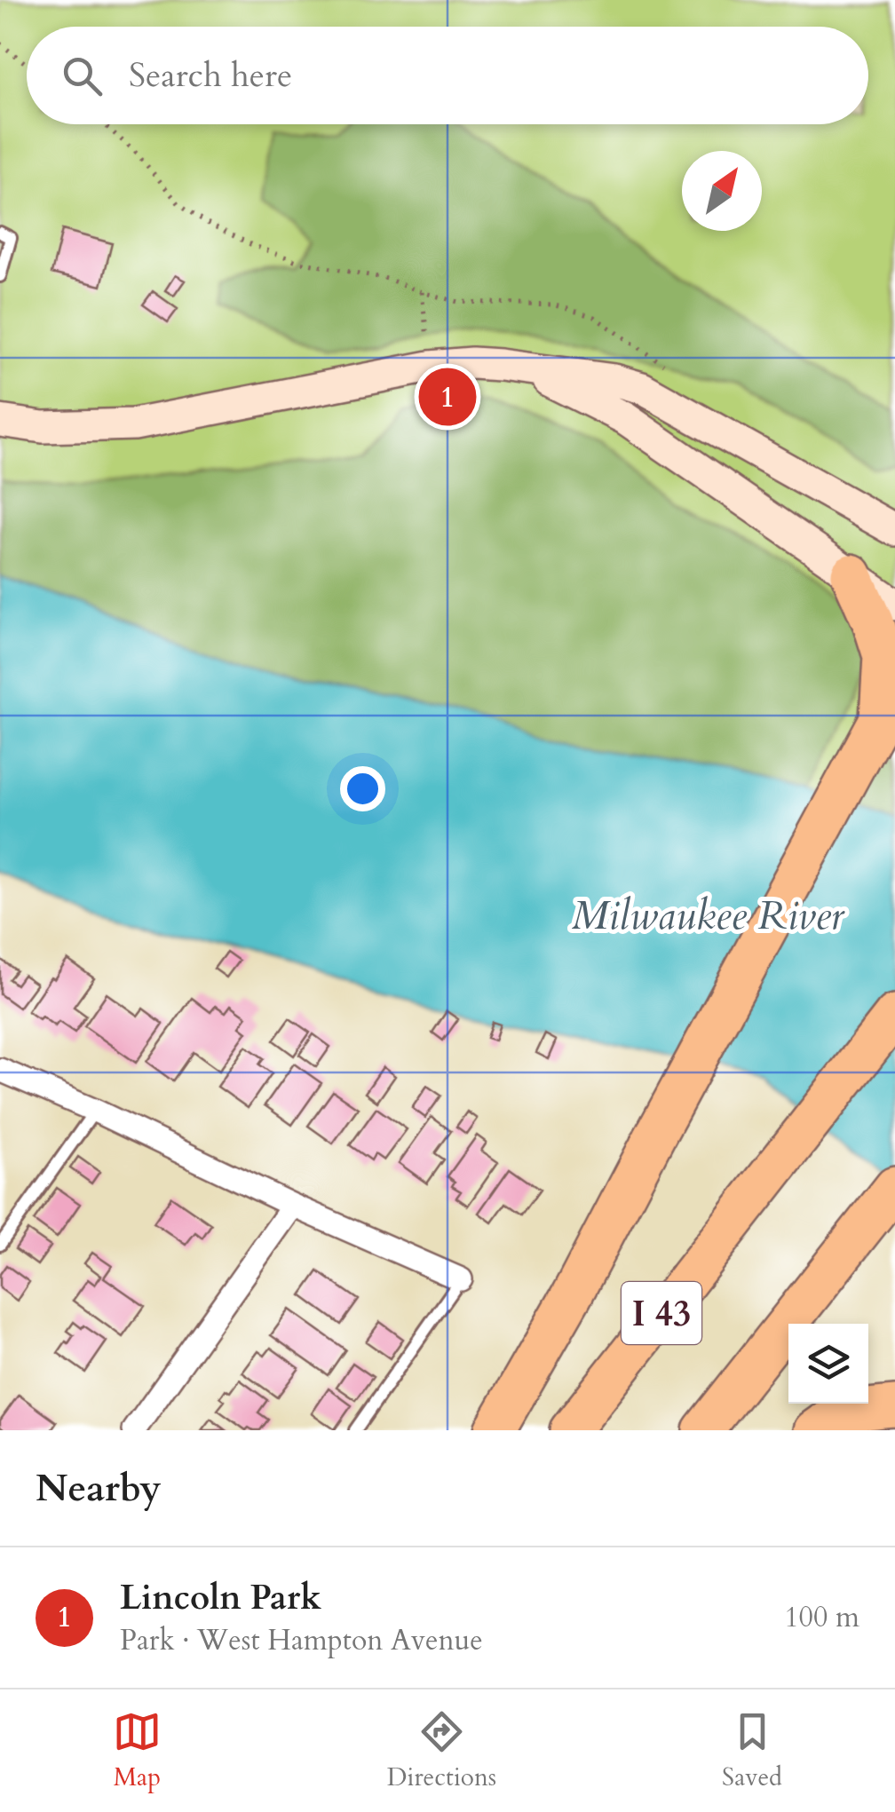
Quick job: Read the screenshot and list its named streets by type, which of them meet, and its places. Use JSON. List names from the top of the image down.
{
  "streets": {
    "highway": ["I 43"]
  },
  "water": ["Milwaukee River"],
  "north": "top right",
  "page": {
    "search": "Search here",
    "pins": "1",
    "heading": "Nearby",
    "list": [
      {
        "mark": "1",
        "name": "Lincoln Park",
        "note": "Park · West Hampton Avenue",
        "value": "100 m"
      }
    ],
    "nav": ["Map", "Directions", "Saved"]
  }
}
